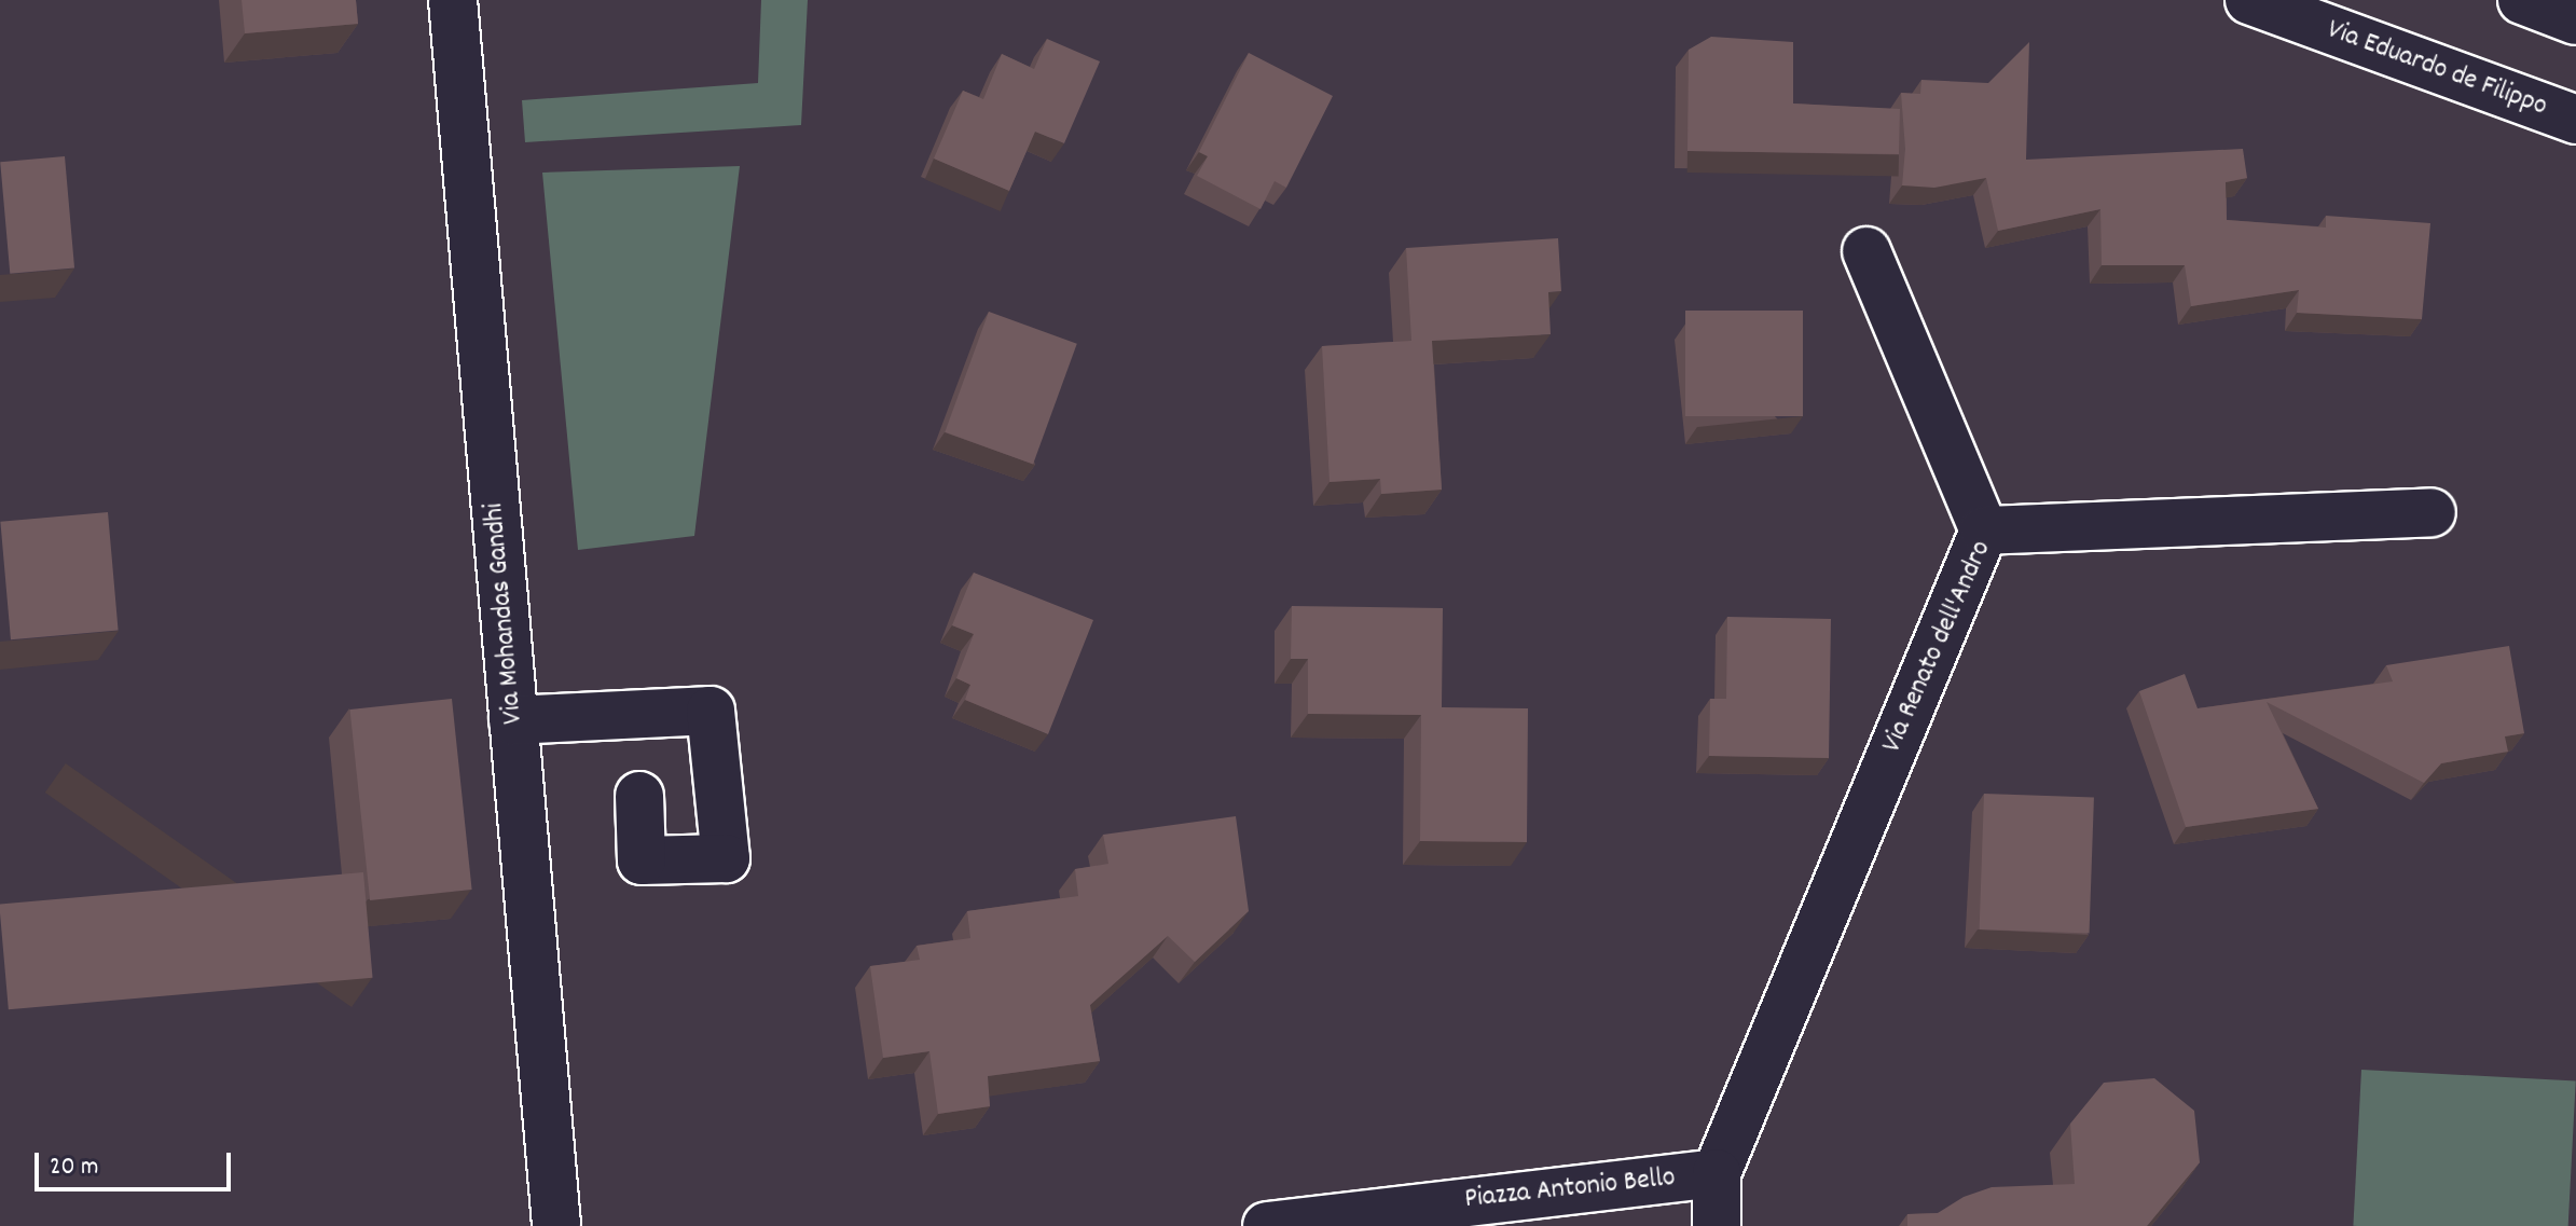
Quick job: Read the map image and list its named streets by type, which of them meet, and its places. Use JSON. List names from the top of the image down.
{
  "streets": {
    "street": [
      "Via Eduardo de Filippo",
      "Via Mohandas Gandhi",
      "Via Renato dell'Andro",
      "Piazza Antonio Bello"
    ]
  },
  "crossings": [
    ["Via Renato dell'Andro", "Piazza Antonio Bello"]
  ],
  "scale_bar": "20 m"
}
